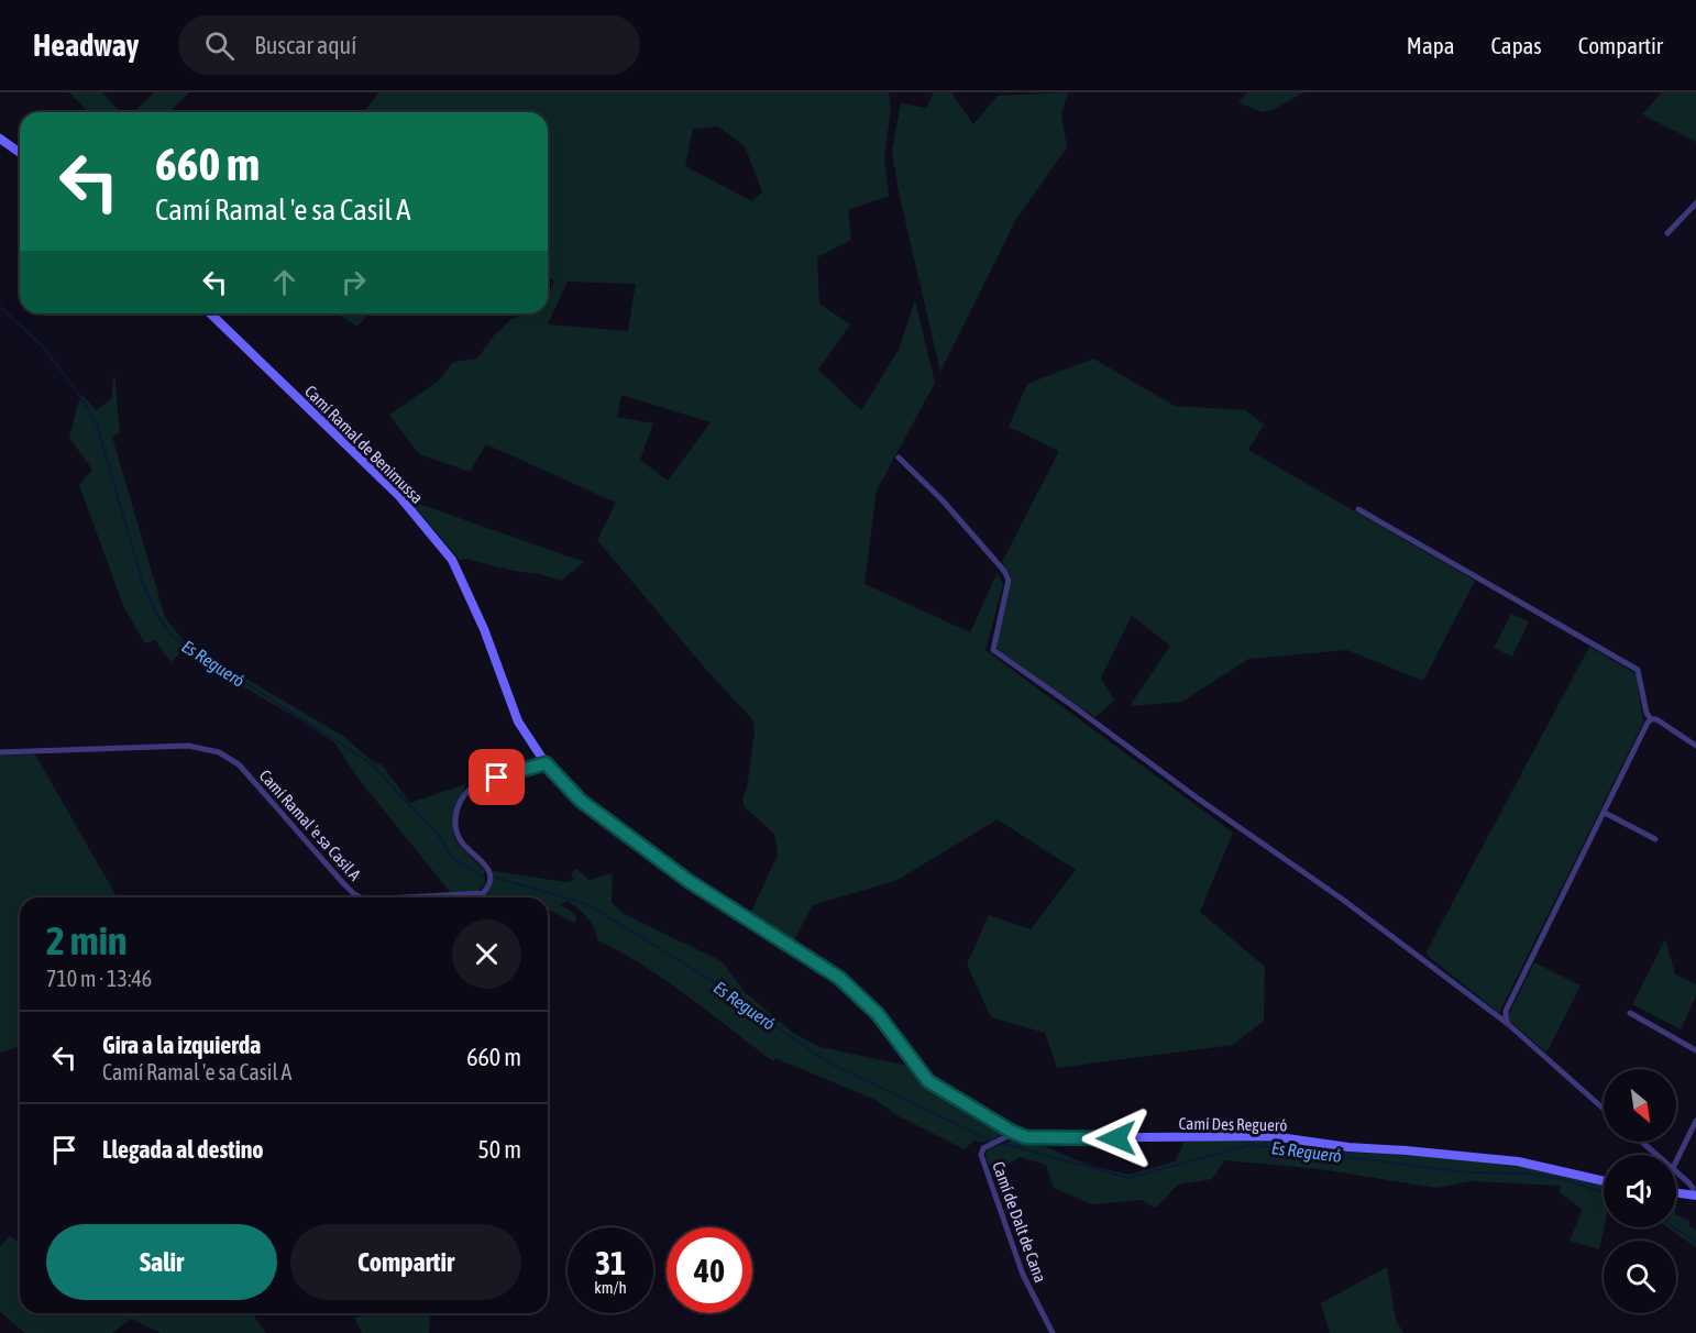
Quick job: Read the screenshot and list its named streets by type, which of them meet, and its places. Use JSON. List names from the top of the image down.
{
  "streets": {
    "street": [
      "Camí Ramal de Benimussa",
      "Camí Ramal 'e sa Casil A",
      "Camí Des Regueró",
      "Camí de Dalt de Cana"
    ]
  },
  "crossings": [
    ["Camí Ramal de Benimussa", "Camí Ramal 'e sa Casil A"],
    ["Camí Ramal de Benimussa", "Camí Des Regueró"],
    ["Camí Ramal 'e sa Casil A", "Camí Des Regueró"],
    ["Camí Des Regueró", "Camí de Dalt de Cana"]
  ],
  "water": ["Es Regueró"],
  "north": "bottom right",
  "page": {
    "header": "Headway",
    "search": "Buscar aquí",
    "nav": ["Mapa", "Capas", "Compartir"],
    "turn": ["660 m", "Camí Ramal 'e sa Casil A"],
    "heading": ["2 min", "710 m · 13:46"],
    "list": [
      {
        "name": "Gira a la izquierda",
        "note": "Camí Ramal 'e sa Casil A",
        "value": "660 m"
      },
      {
        "name": "Llegada al destino",
        "value": "50 m"
      }
    ],
    "buttons": ["Salir", "Compartir"],
    "speed": "31 km/h",
    "limit": "40"
  }
}
